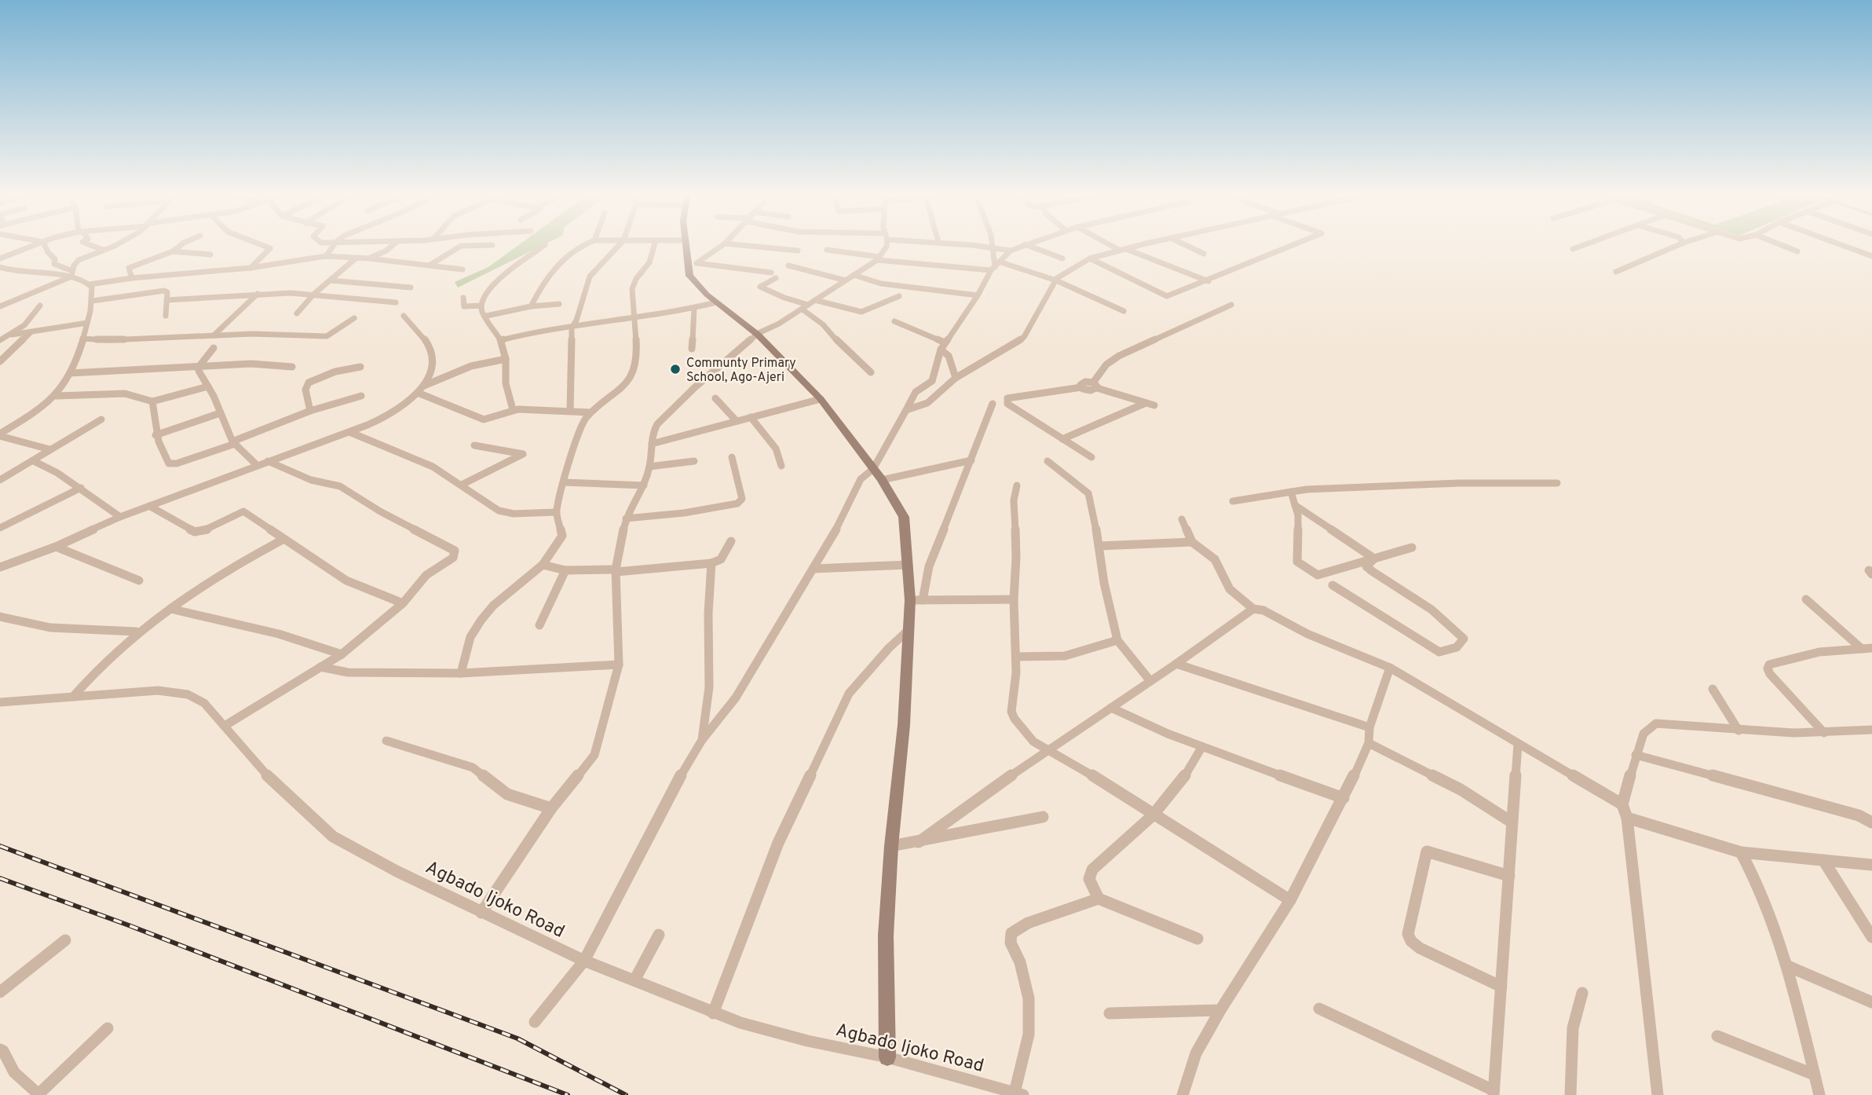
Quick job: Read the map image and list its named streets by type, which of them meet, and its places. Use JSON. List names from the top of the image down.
{
  "streets": {
    "street": ["Agbado Ijoko Road"]
  },
  "places": ["Communty Primary School, Ago-Ajeri"]
}
